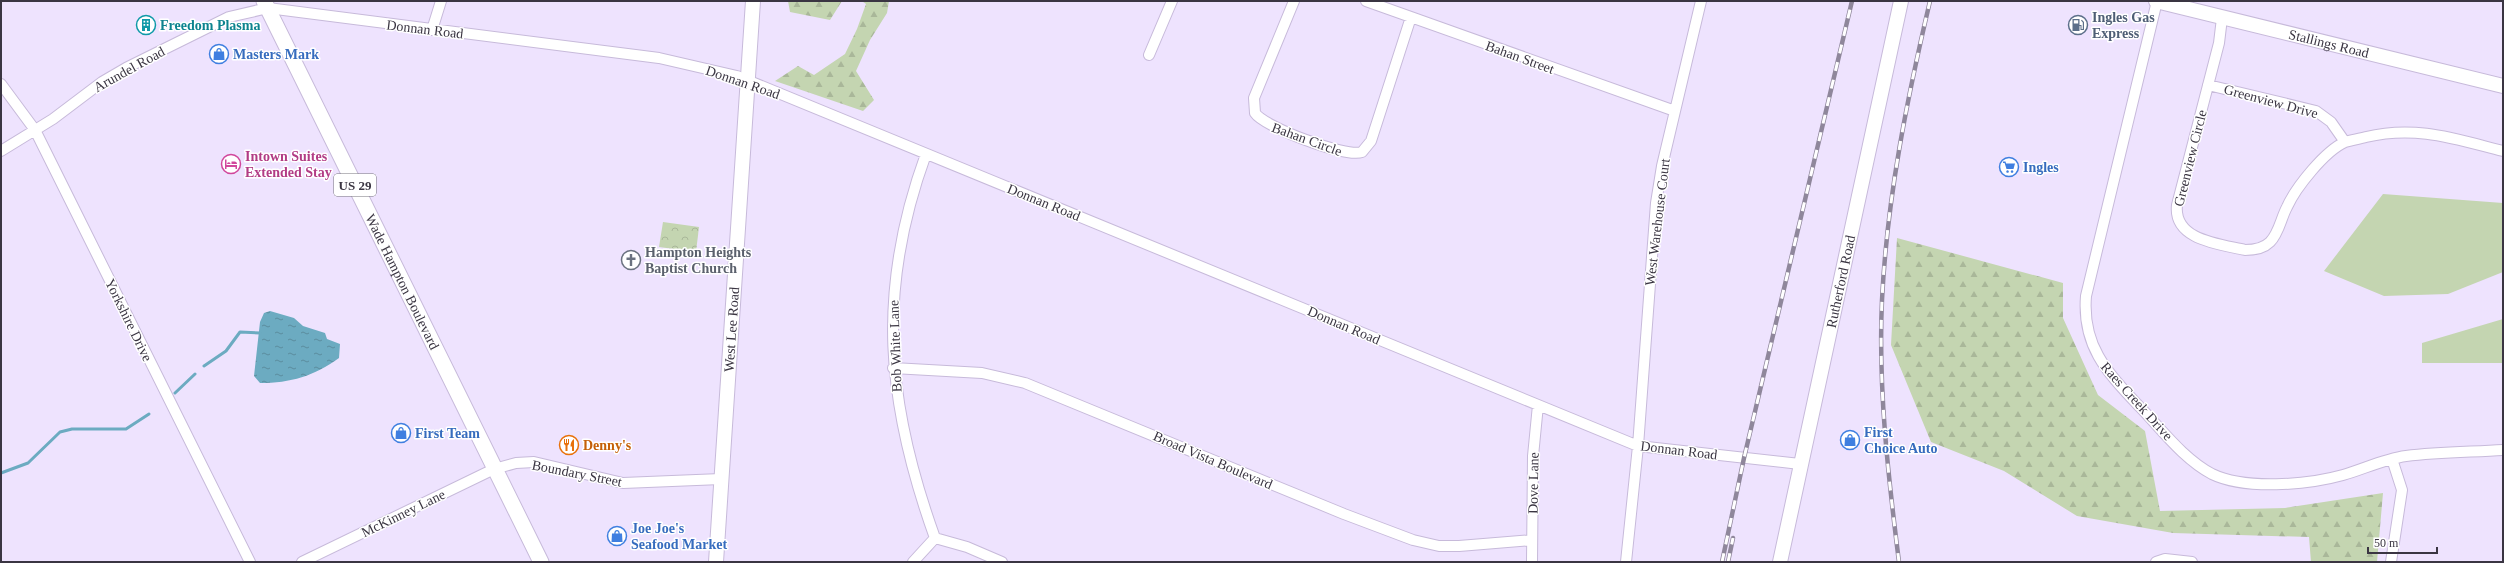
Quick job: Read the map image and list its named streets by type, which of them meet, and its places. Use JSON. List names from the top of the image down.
{
  "streets": {
    "main road": ["US 29", "Wade Hampton Boulevard"],
    "street": [
      "Donnan Road",
      "Stallings Road",
      "Bahan Street",
      "Arundel Road",
      "Greenview Drive",
      "Bahan Circle",
      "Greenview Circle",
      "West Warehouse Court",
      "Rutherford Road",
      "Yorkshire Drive",
      "West Lee Road",
      "Bob White Lane",
      "Raes Creek Drive",
      "Broad Vista Boulevard",
      "Boundary Street",
      "Dove Lane",
      "McKinney Lane"
    ]
  },
  "crossings": [
    ["Donnan Road", "Arundel Road"],
    ["Donnan Road", "West Warehouse Court"],
    ["Donnan Road", "Rutherford Road"],
    ["Donnan Road", "Wade Hampton Boulevard"],
    ["Donnan Road", "West Lee Road"],
    ["Donnan Road", "Bob White Lane"],
    ["Donnan Road", "Dove Lane"],
    ["Stallings Road", "Greenview Circle"],
    ["Stallings Road", "Raes Creek Drive"],
    ["Bahan Street", "Bahan Circle"],
    ["Bahan Street", "West Warehouse Court"],
    ["Arundel Road", "Wade Hampton Boulevard"],
    ["Arundel Road", "Yorkshire Drive"],
    ["Greenview Drive", "Greenview Circle"],
    ["Wade Hampton Boulevard", "Boundary Street"],
    ["Wade Hampton Boulevard", "McKinney Lane"],
    ["West Lee Road", "Boundary Street"],
    ["Bob White Lane", "Broad Vista Boulevard"],
    ["Broad Vista Boulevard", "Dove Lane"],
    ["Boundary Street", "McKinney Lane"]
  ],
  "places": {
    "building": ["Freedom Plasma"],
    "fuel station": ["Ingles Gas Express"],
    "shop": [
      "Masters Mark",
      "First Team",
      "First Choice Auto",
      "Joe Joe's Seafood Market"
    ],
    "hotel": ["Intown Suites Extended Stay"],
    "supermarket": ["Ingles"],
    "church": ["Hampton Heights Baptist Church"],
    "restaurant": ["Denny's"]
  },
  "scale_bar": "50 m"
}
